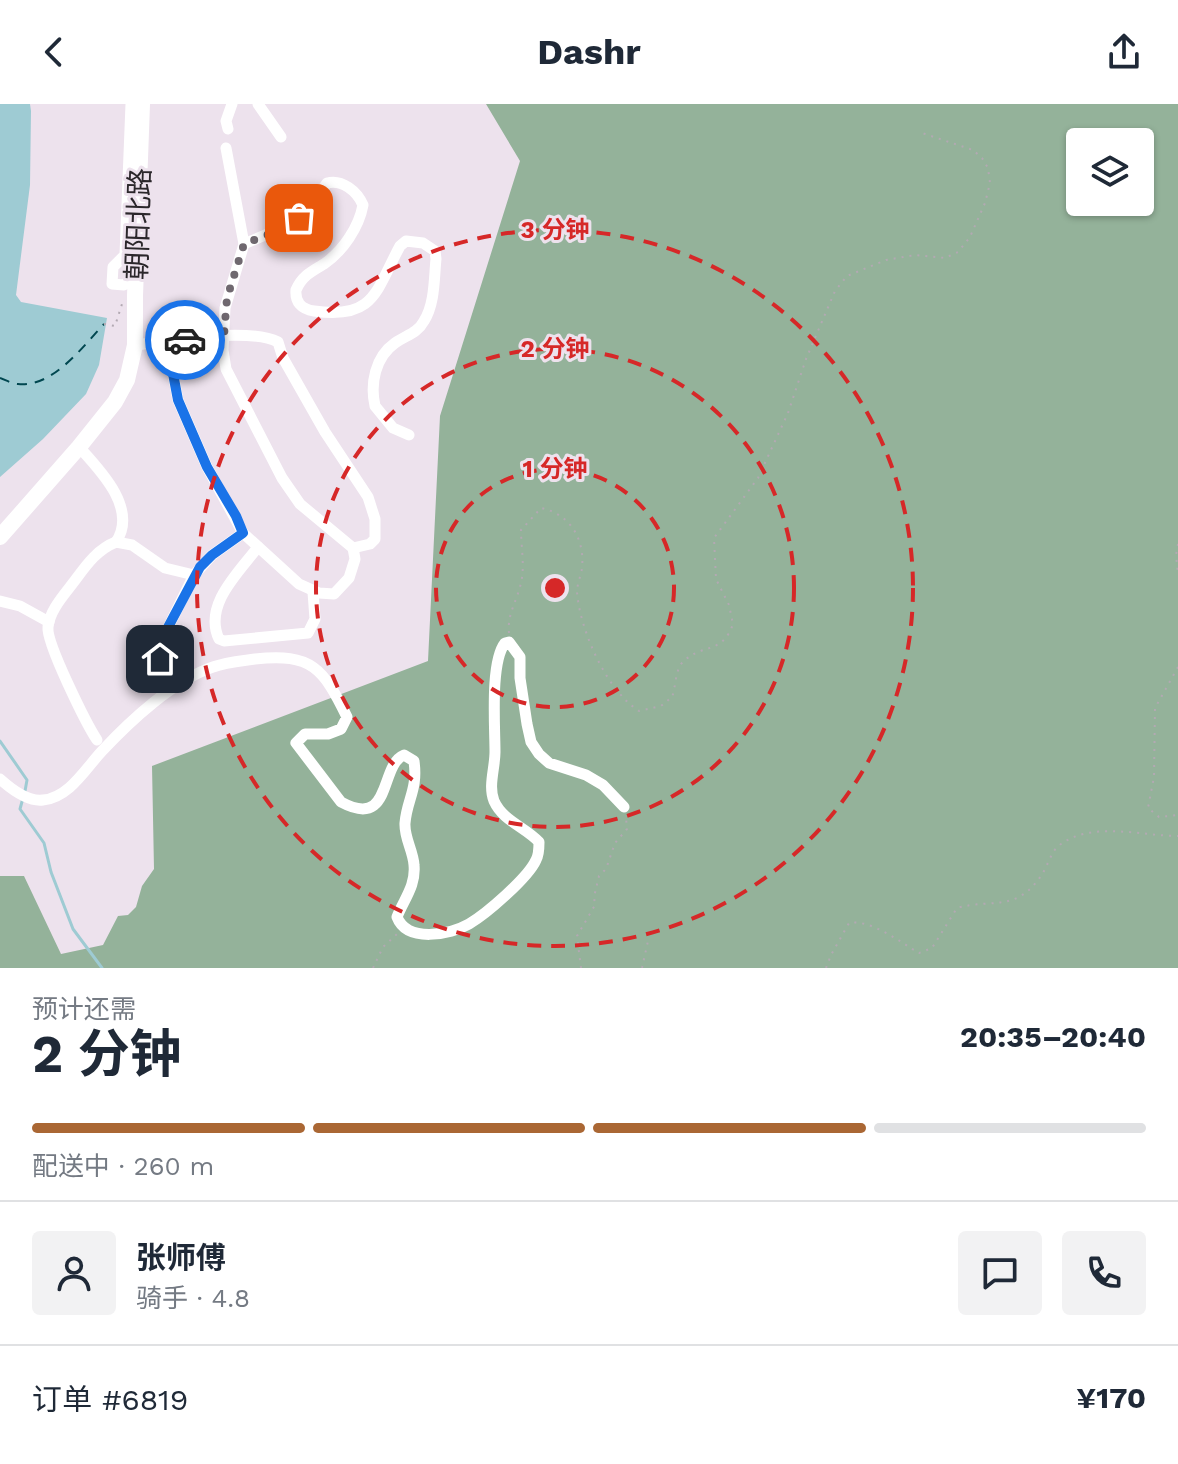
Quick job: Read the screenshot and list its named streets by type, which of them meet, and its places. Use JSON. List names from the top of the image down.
{
  "streets": {
    "main road": ["朝阳北路"]
  },
  "page": {
    "header": "Dashr",
    "heading": ["2 分钟", "预计还需", "20:35–20:40"],
    "panel": [
      "张师傅",
      "骑手 · 4.8",
      "订单 #6819",
      "¥170"
    ],
    "bar": "配送中 · 260 m"
  },
  "rings": ["3 分钟", "2 分钟", "1 分钟"]
}
